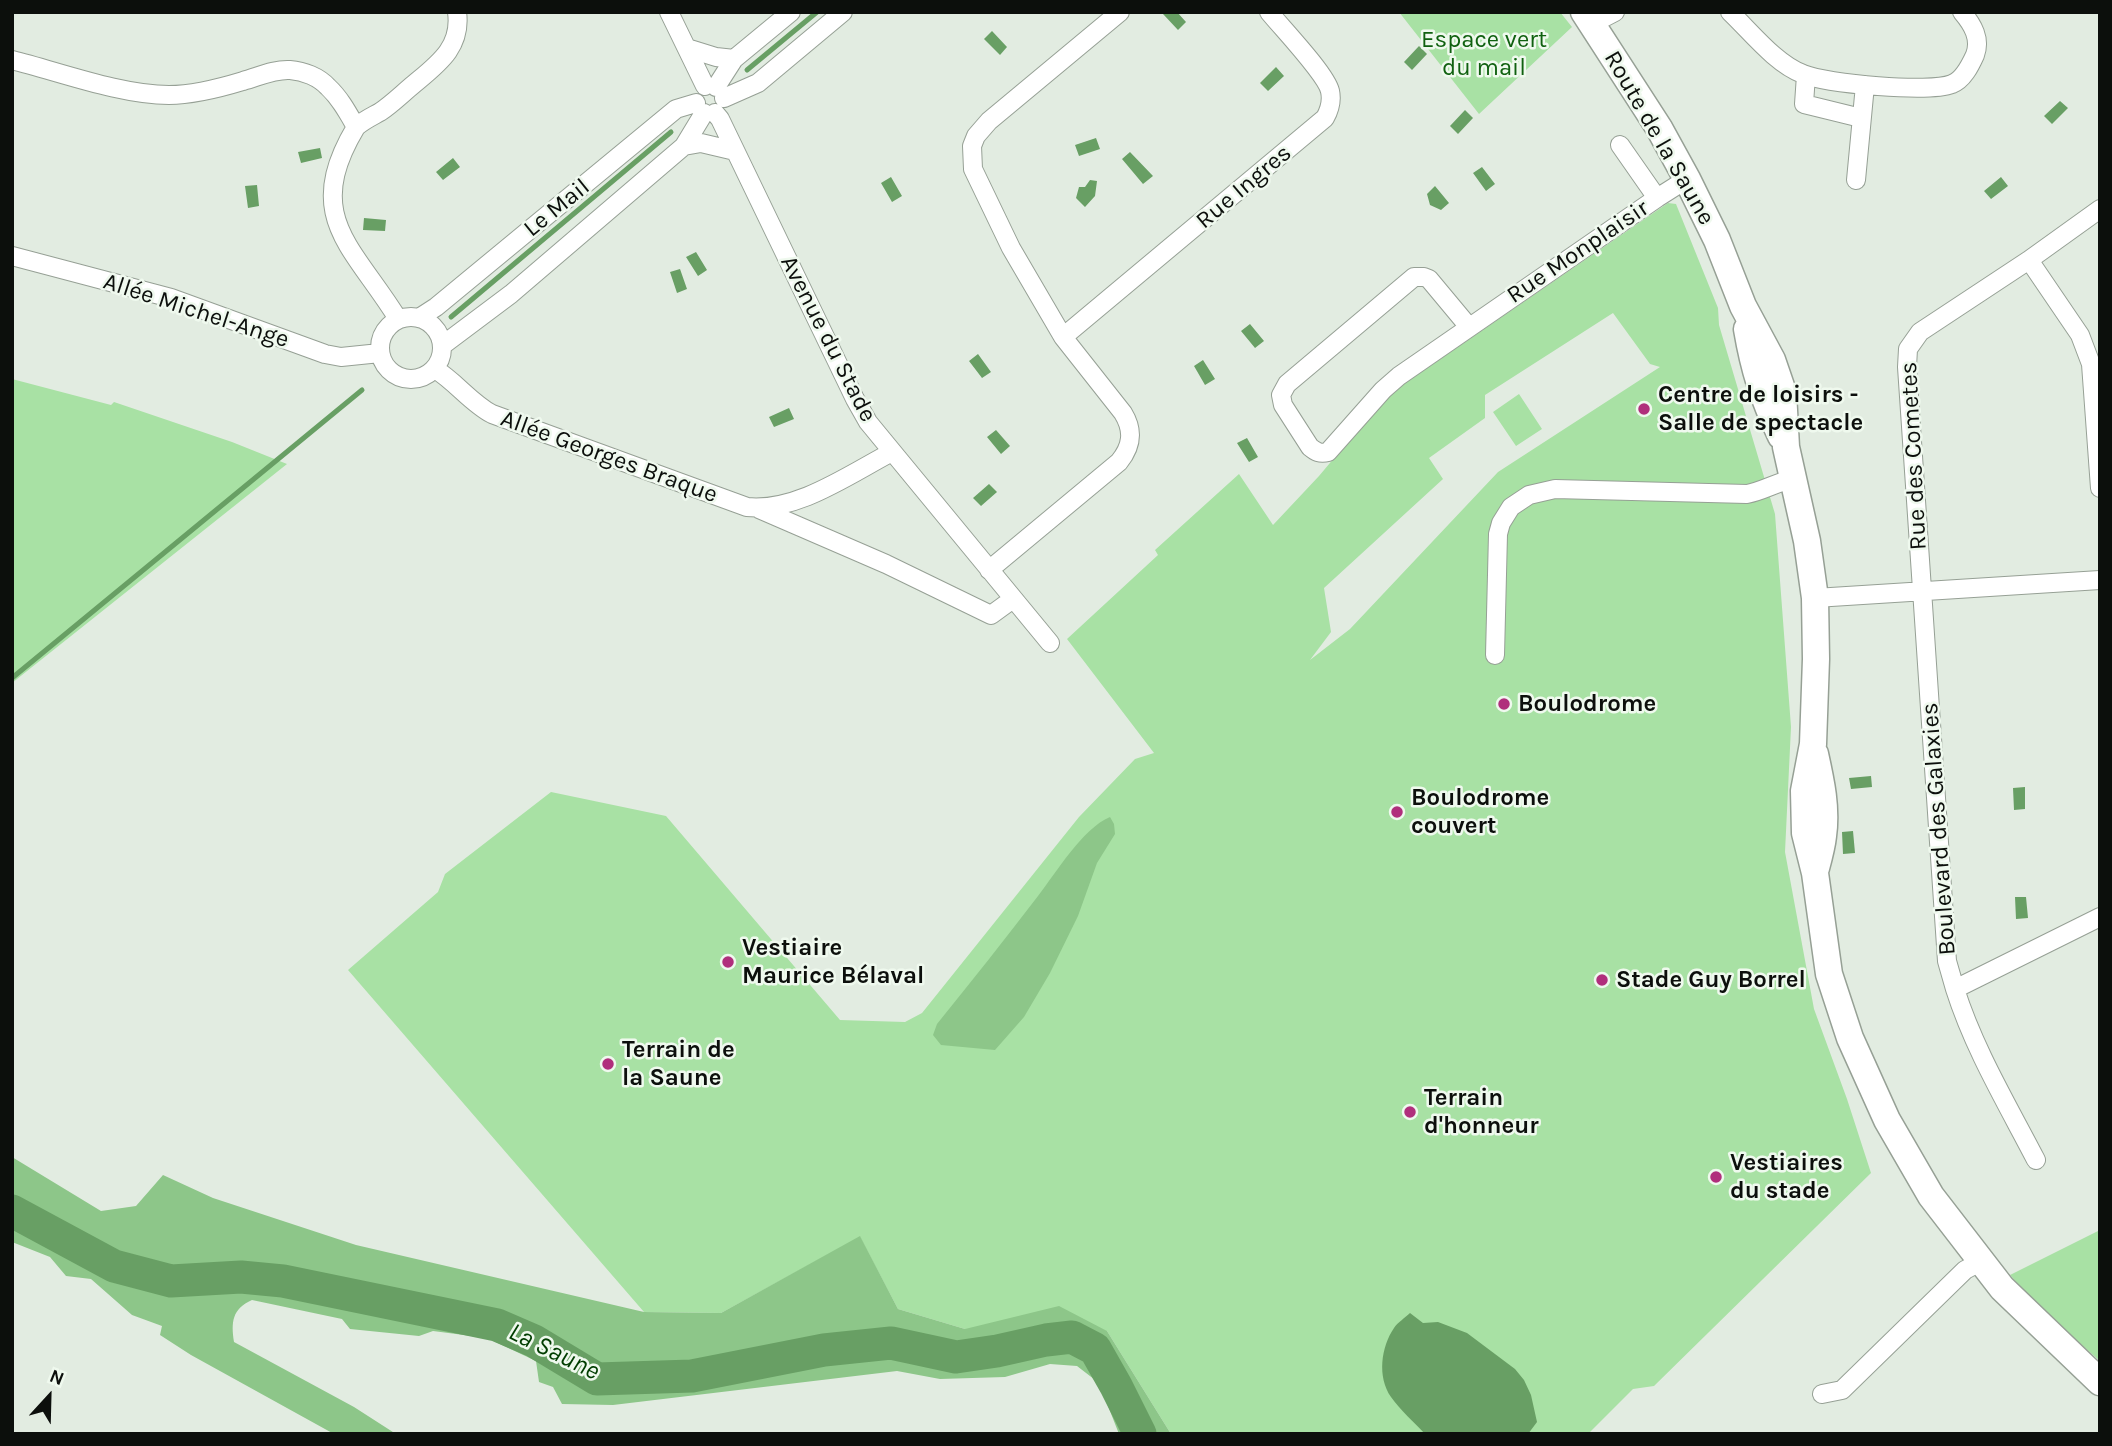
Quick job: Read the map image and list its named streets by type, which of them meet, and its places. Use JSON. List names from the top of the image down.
{
  "streets": {
    "street": [
      "Route de la Saune",
      "Rue Ingres",
      "Le Mail",
      "Rue Monplaisir",
      "Allée Michel-Ange",
      "Avenue du Stade",
      "Rue des Cometes",
      "Allée Georges Braque",
      "Boulevard des Galaxies"
    ]
  },
  "crossings": [
    ["Route de la Saune", "Rue Monplaisir"],
    ["Le Mail", "Allée Michel-Ange"],
    ["Le Mail", "Avenue du Stade"],
    ["Le Mail", "Allée Georges Braque"],
    ["Allée Michel-Ange", "Allée Georges Braque"],
    ["Avenue du Stade", "Allée Georges Braque"],
    ["Rue des Cometes", "Boulevard des Galaxies"]
  ],
  "water": ["La Saune"],
  "parks": ["Espace vert du mail"],
  "places": [
    "Centre de loisirs - Salle de spectacle",
    "Boulodrome",
    "Boulodrome couvert",
    "Vestiaire Maurice Bélaval",
    "Stade Guy Borrel",
    "Terrain de la Saune",
    "Terrain d'honneur",
    "Vestiaires du stade"
  ],
  "north": "top"
}
